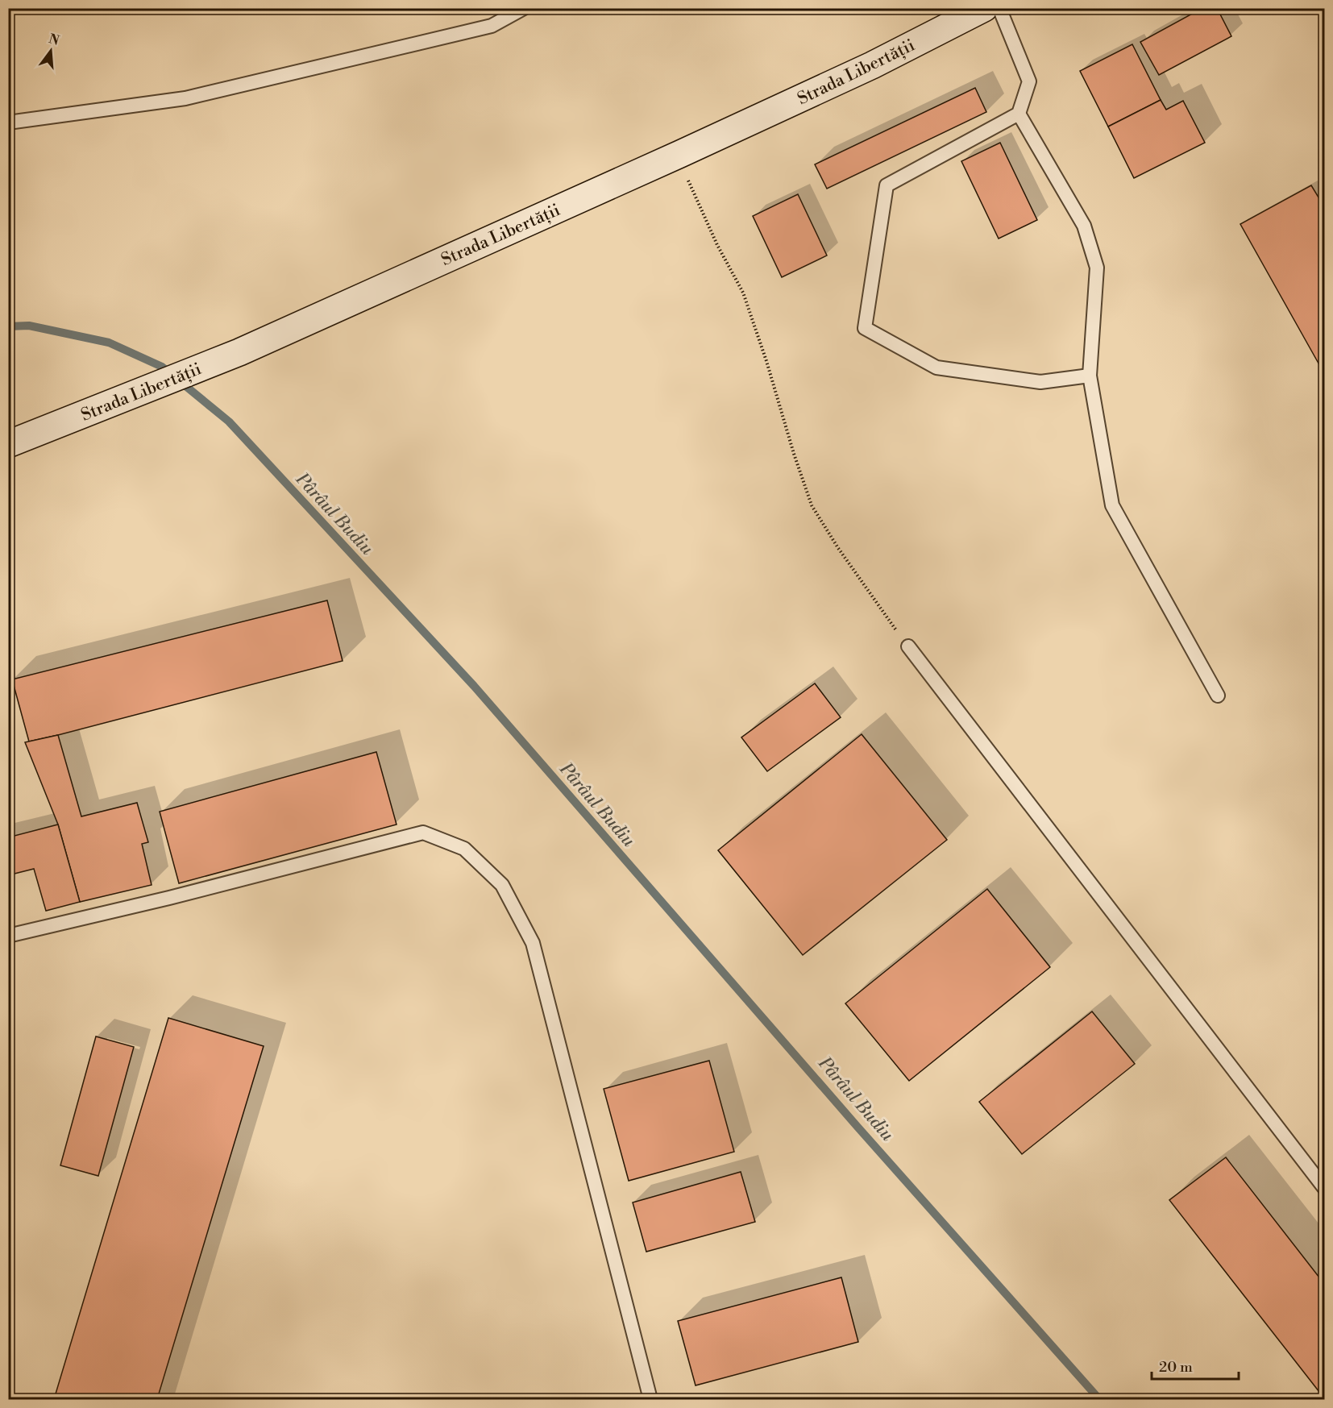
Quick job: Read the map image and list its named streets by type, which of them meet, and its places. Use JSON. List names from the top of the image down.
{
  "streets": {
    "main road": ["Strada Libertății"]
  },
  "water": ["Pârâul Budiu"],
  "scale_bar": "20 m",
  "north": "top"
}
